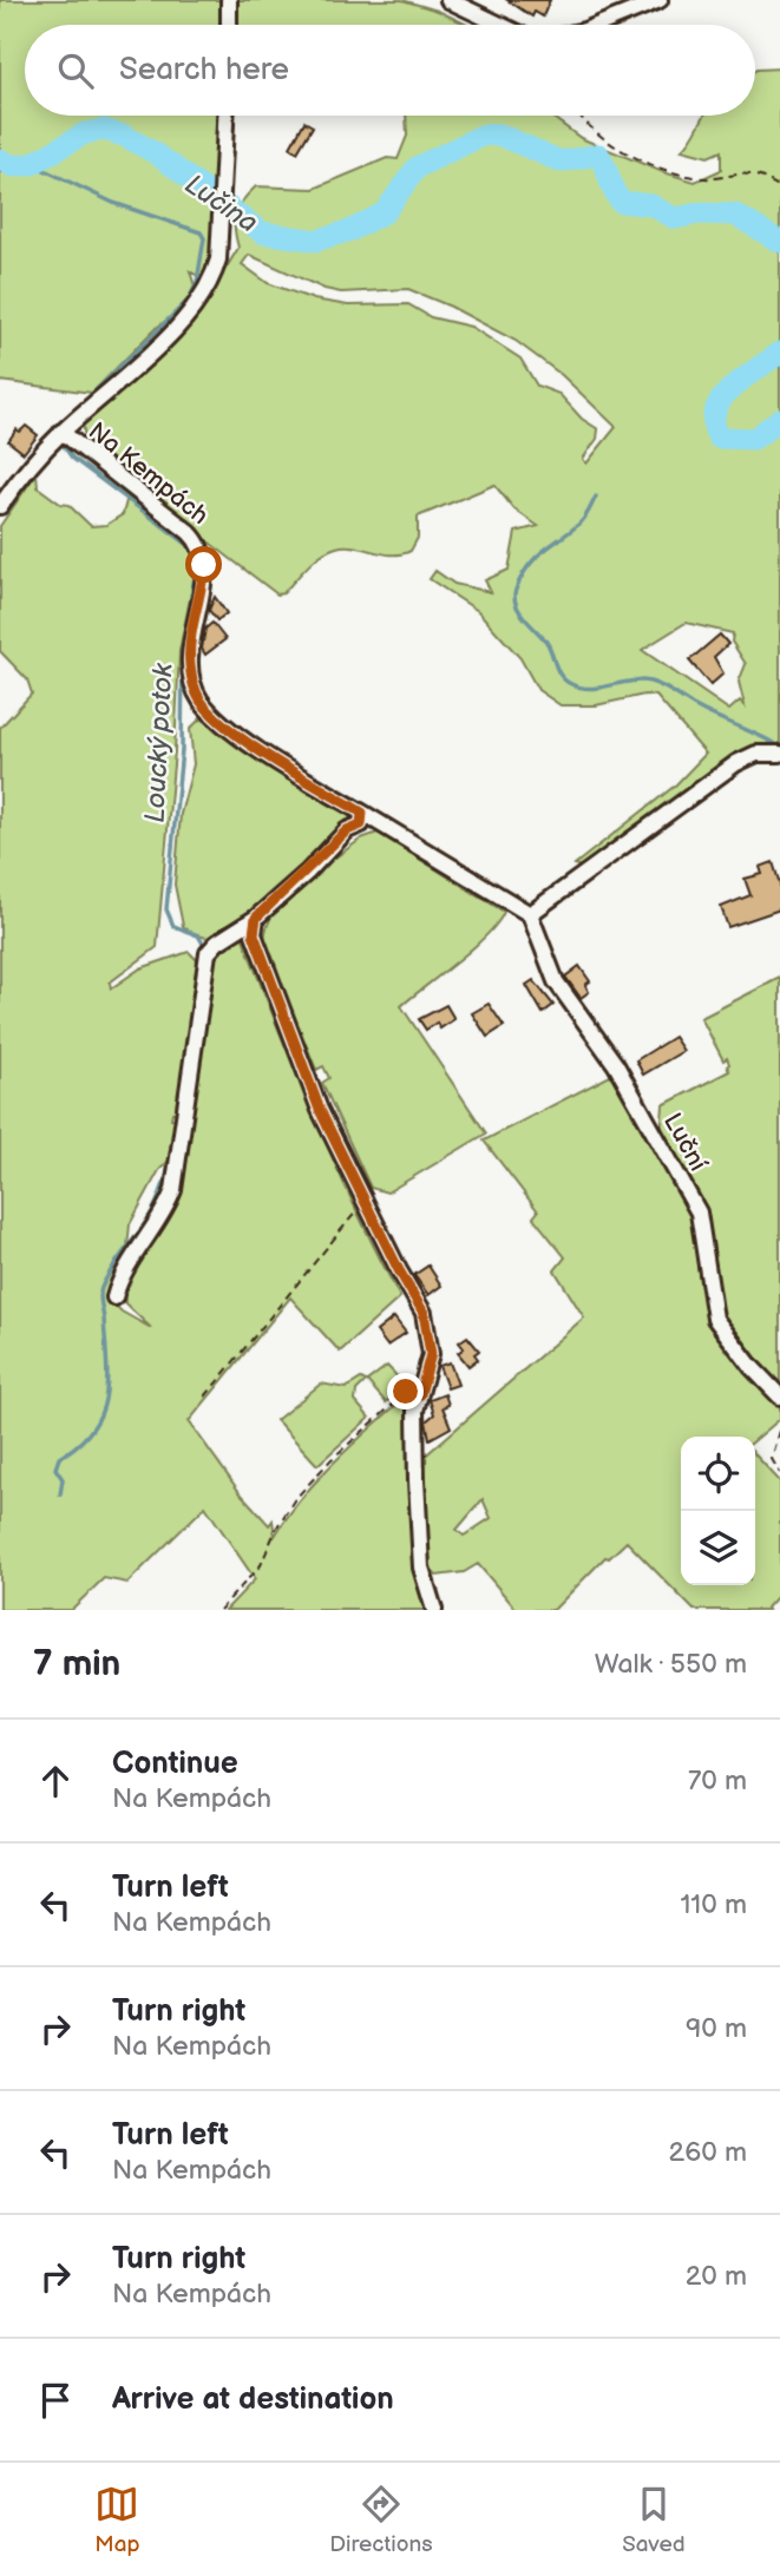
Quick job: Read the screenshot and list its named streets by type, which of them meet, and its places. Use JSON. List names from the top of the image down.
{
  "streets": {
    "street": ["Na Kempách", "Luční"]
  },
  "water": ["Lučina", "Loucký potok"],
  "page": {
    "search": "Search here",
    "heading": ["7 min", "Walk · 550 m"],
    "list": [
      ["Continue", "Na Kempách", "70 m"],
      ["Turn left", "Na Kempách", "110 m"],
      ["Turn right", "Na Kempách", "90 m"],
      ["Turn left", "Na Kempách", "260 m"],
      ["Turn right", "Na Kempách", "20 m"],
      "Arrive at destination"
    ],
    "nav": ["Map", "Directions", "Saved"]
  }
}
